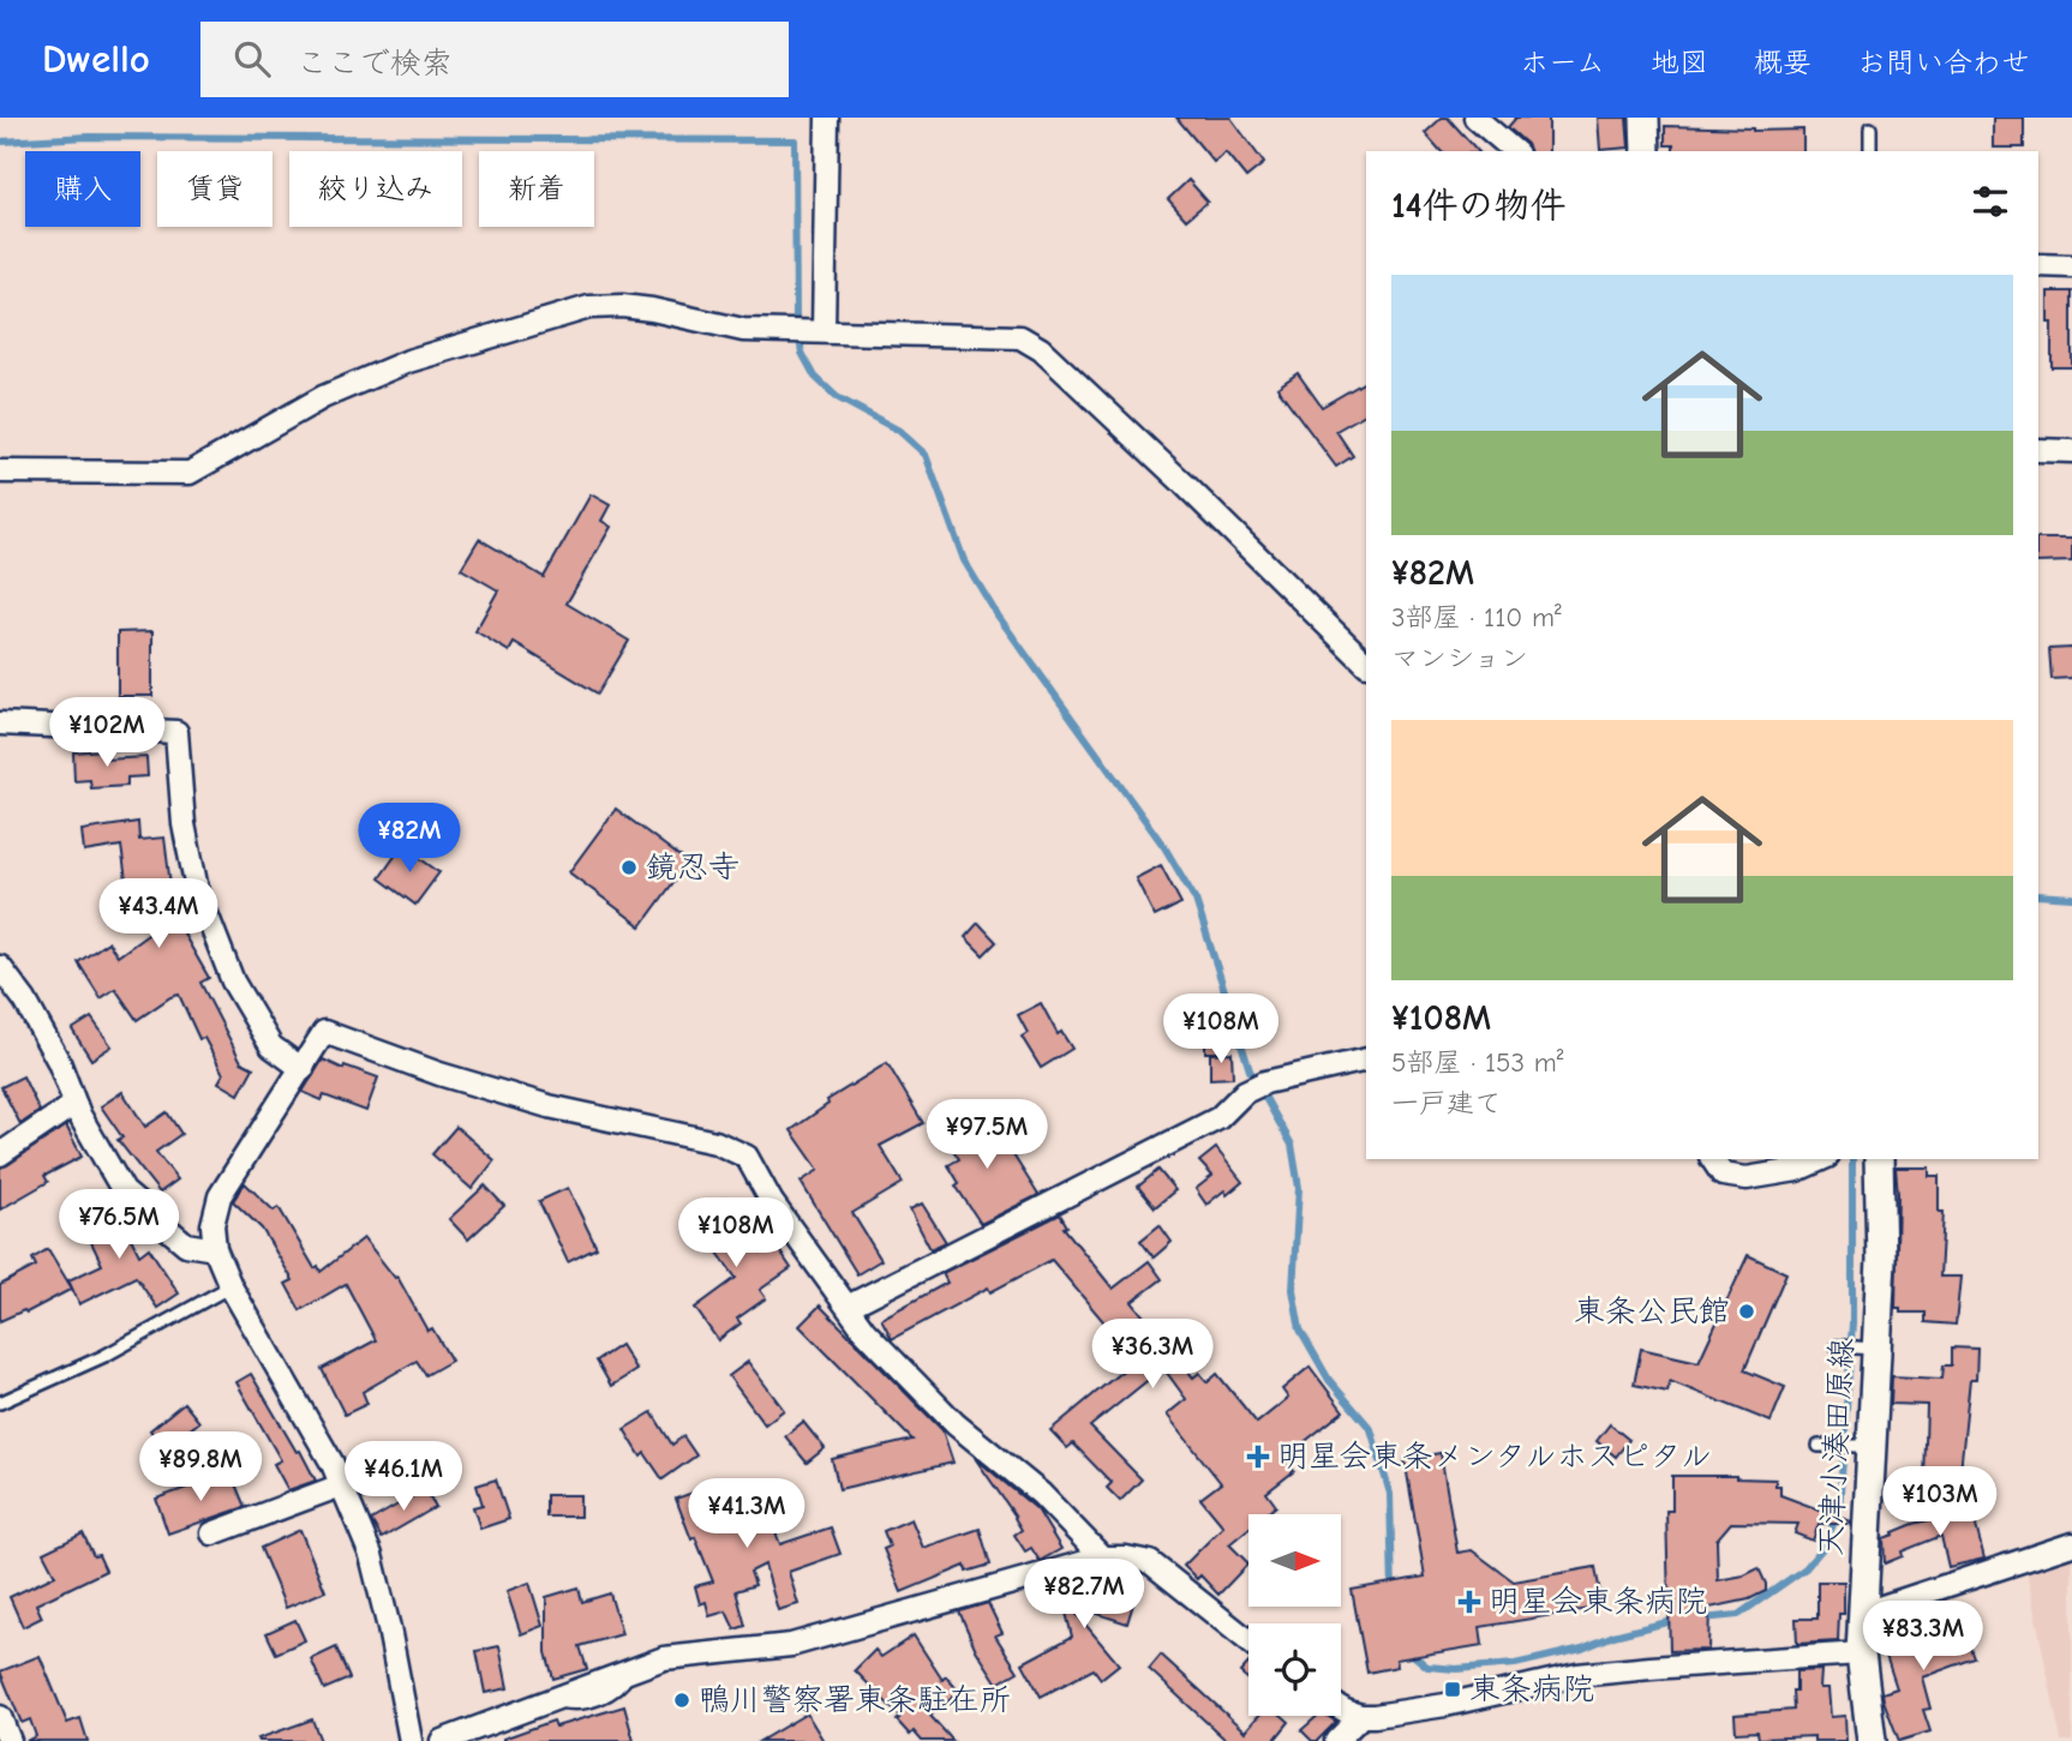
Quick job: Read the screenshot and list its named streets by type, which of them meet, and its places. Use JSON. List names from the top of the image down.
{
  "streets": {
    "main road": ["天津小湊田原線"]
  },
  "places": {
    "other": ["鏡忍寺", "東条公民館", "鴨川警察署東条駐在所"],
    "health": ["明星会東条メンタルホスピタル", "明星会東条病院"],
    "transit": ["東条病院"]
  },
  "north": "right",
  "page": {
    "header": "Dwello",
    "search": "ここで検索",
    "nav": [
      "ホーム",
      "地図",
      "概要",
      "お問い合わせ"
    ],
    "chip": [
      "購入",
      "賃貸",
      "絞り込み",
      "新着"
    ],
    "heading": "14件の物件",
    "list": [
      {
        "name": "¥82M",
        "note": "3部屋 · 110 m² · マンション"
      },
      {
        "name": "¥108M",
        "note": "5部屋 · 153 m² · 一戸建て"
      }
    ],
    "price": [
      "¥102M",
      "¥82M",
      "¥43.4M",
      "¥108M",
      "¥97.5M",
      "¥76.5M",
      "¥108M",
      "¥36.3M",
      "¥89.8M",
      "¥46.1M",
      "¥103M",
      "¥41.3M",
      "¥82.7M",
      "¥83.3M"
    ]
  }
}
